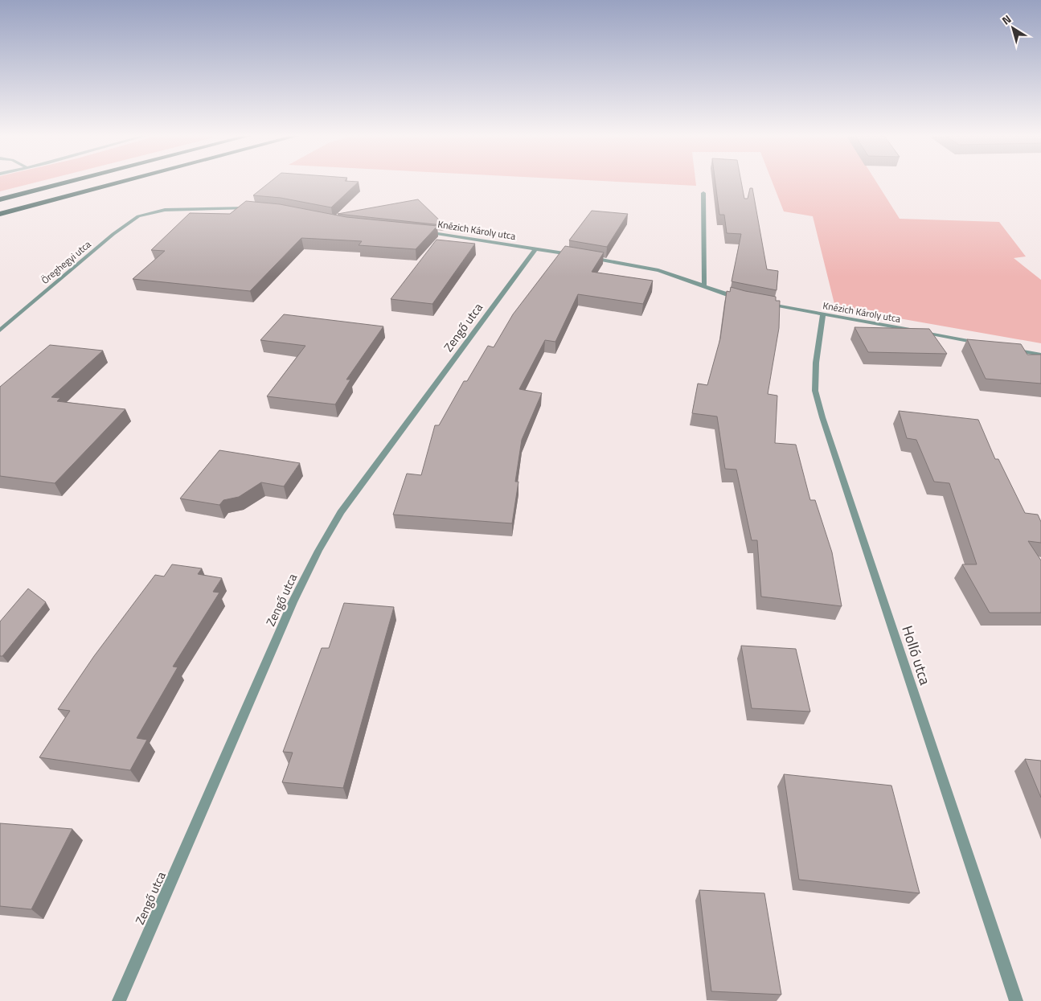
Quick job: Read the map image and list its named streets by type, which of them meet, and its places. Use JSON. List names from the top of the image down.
{
  "streets": {
    "street": [
      "Knézich Károly utca",
      "Öreghegyi utca",
      "Zengő utca",
      "Holló utca"
    ]
  },
  "crossings": [
    ["Knézich Károly utca", "Zengő utca"],
    ["Knézich Károly utca", "Holló utca"]
  ],
  "north": "top left"
}
